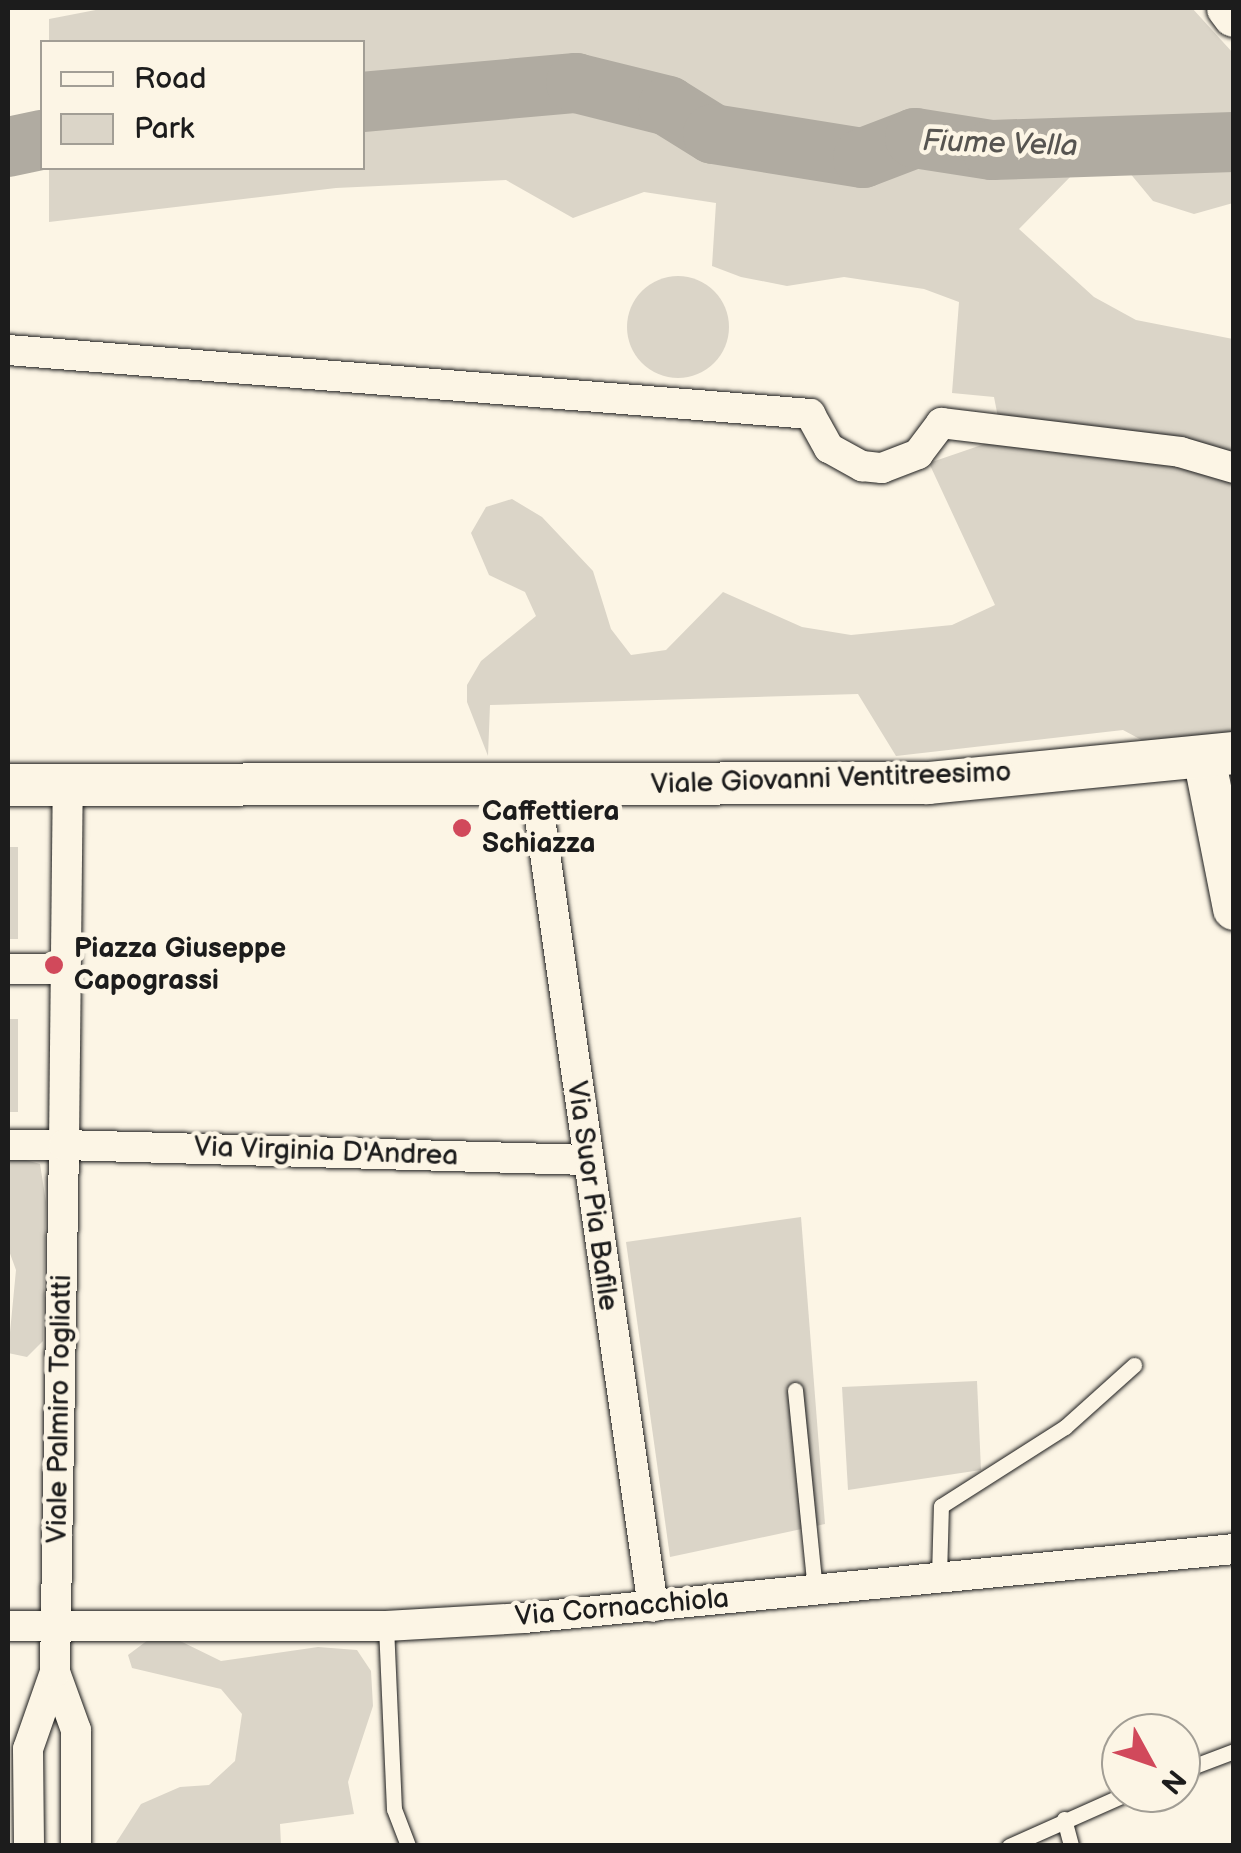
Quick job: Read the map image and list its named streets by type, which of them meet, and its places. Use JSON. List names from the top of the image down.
{
  "streets": {
    "street": [
      "Viale Giovanni Ventitreesimo",
      "Via Virginia D'Andrea",
      "Via Suor Pia Bafile",
      "Viale Palmiro Togliatti",
      "Via Cornacchiola"
    ]
  },
  "crossings": [
    ["Viale Giovanni Ventitreesimo", "Via Suor Pia Bafile"],
    ["Via Virginia D'Andrea", "Via Suor Pia Bafile"],
    ["Via Virginia D'Andrea", "Viale Palmiro Togliatti"],
    ["Via Suor Pia Bafile", "Via Cornacchiola"],
    ["Viale Palmiro Togliatti", "Via Cornacchiola"]
  ],
  "water": ["Fiume Vella"],
  "places": ["Caffettiera Schiazza", "Piazza Giuseppe Capograssi"],
  "legend": ["Road", "Park"],
  "north": "bottom right"
}
